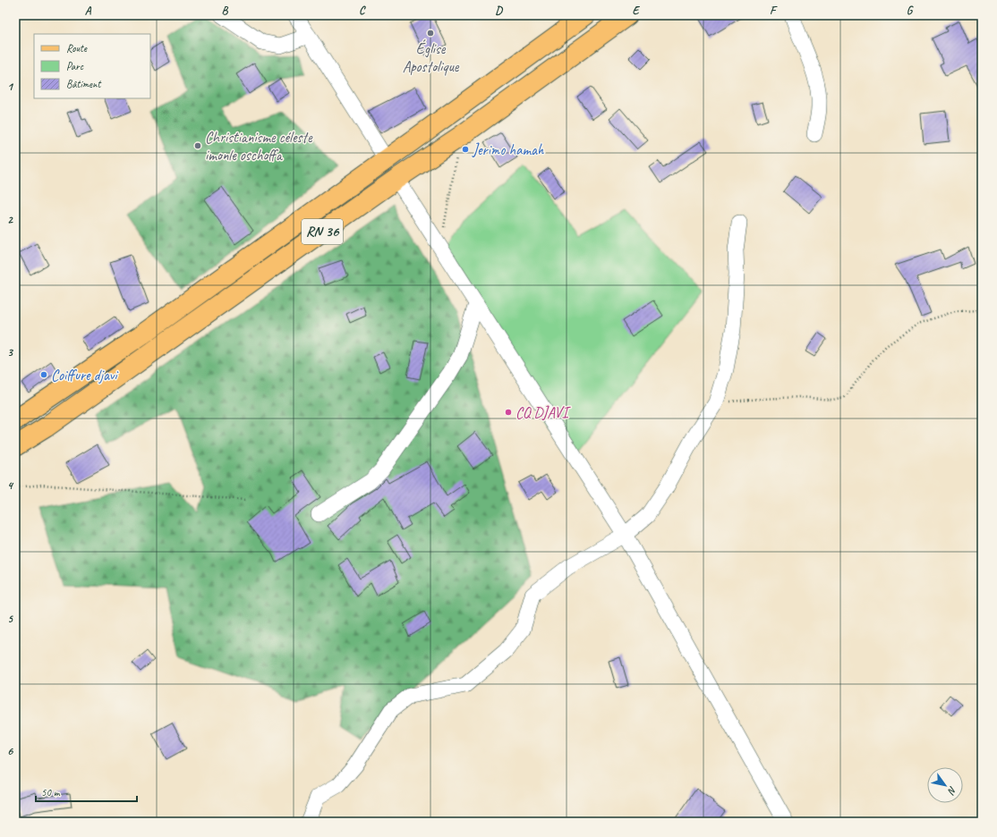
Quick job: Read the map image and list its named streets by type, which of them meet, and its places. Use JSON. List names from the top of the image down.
{
  "streets": {
    "main road": ["RN 36"]
  },
  "places": [
    "Église Apostolique",
    "Christianisme céleste imonle oschoffa",
    "Jerimo hamah",
    "Coiffure djavi",
    "CQ DJAVI"
  ],
  "legend": ["Route", "Parc", "Bâtiment"],
  "scale_bar": "50 m",
  "north": "bottom right",
  "grid": {
    "columns": [
      "A",
      "B",
      "C",
      "D",
      "E",
      "F",
      "G"
    ],
    "rows": [
      "1",
      "2",
      "3",
      "4",
      "5",
      "6"
    ]
  }
}
